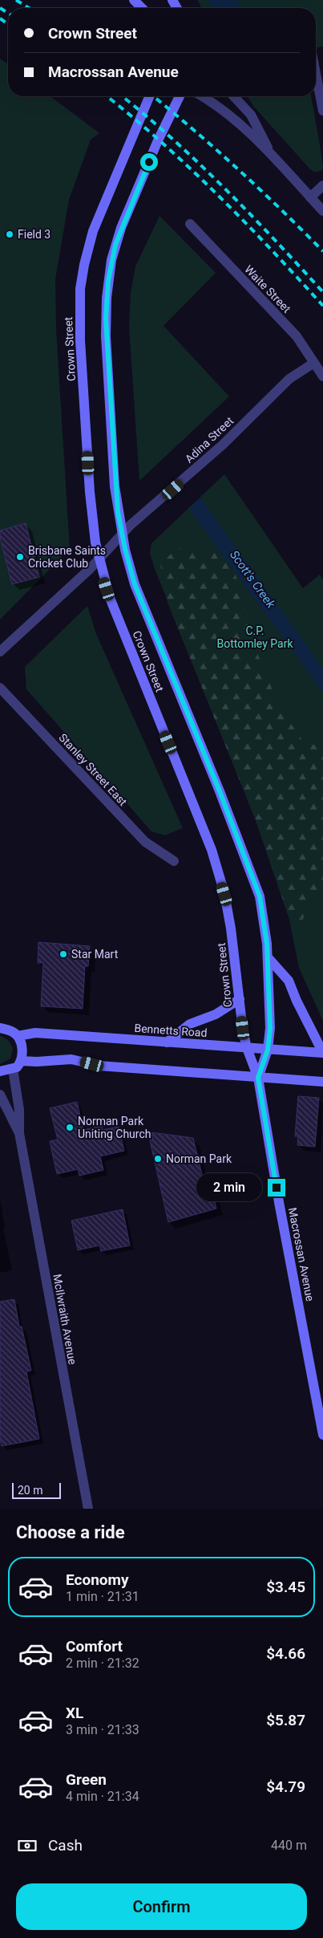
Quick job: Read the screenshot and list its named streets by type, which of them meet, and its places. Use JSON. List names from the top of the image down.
{
  "streets": {
    "main road": ["Crown Street", "Bennetts Road", "Macrossan Avenue"],
    "street": [
      "Waite Street",
      "Adina Street",
      "Stanley Street East",
      "McIlwraith Avenue"
    ]
  },
  "crossings": [
    ["Waite Street", "Adina Street"],
    ["Crown Street", "Adina Street"],
    ["Crown Street", "Bennetts Road"],
    ["Crown Street", "Macrossan Avenue"]
  ],
  "water": ["Scott's Creek"],
  "parks": ["C.P. Bottomley Park"],
  "places": [
    "Field 3",
    "Brisbane Saints Cricket Club",
    "Star Mart",
    "Norman Park Uniting Church",
    "Norman Park"
  ],
  "scale_bar": "20 m",
  "page": {
    "banner": ["Crown Street", "Macrossan Avenue"],
    "bubble": "2 min",
    "scale": "20 m",
    "heading": "Choose a ride",
    "list": [
      {
        "name": "Economy",
        "note": "1 min · 21:31",
        "value": "$3.45"
      },
      {
        "name": "Comfort",
        "note": "2 min · 21:32",
        "value": "$4.66"
      },
      {
        "name": "XL",
        "note": "3 min · 21:33",
        "value": "$5.87"
      },
      {
        "name": "Green",
        "note": "4 min · 21:34",
        "value": "$4.79"
      }
    ],
    "pay": ["Cash", "440 m"],
    "buttons": "Confirm"
  }
}
